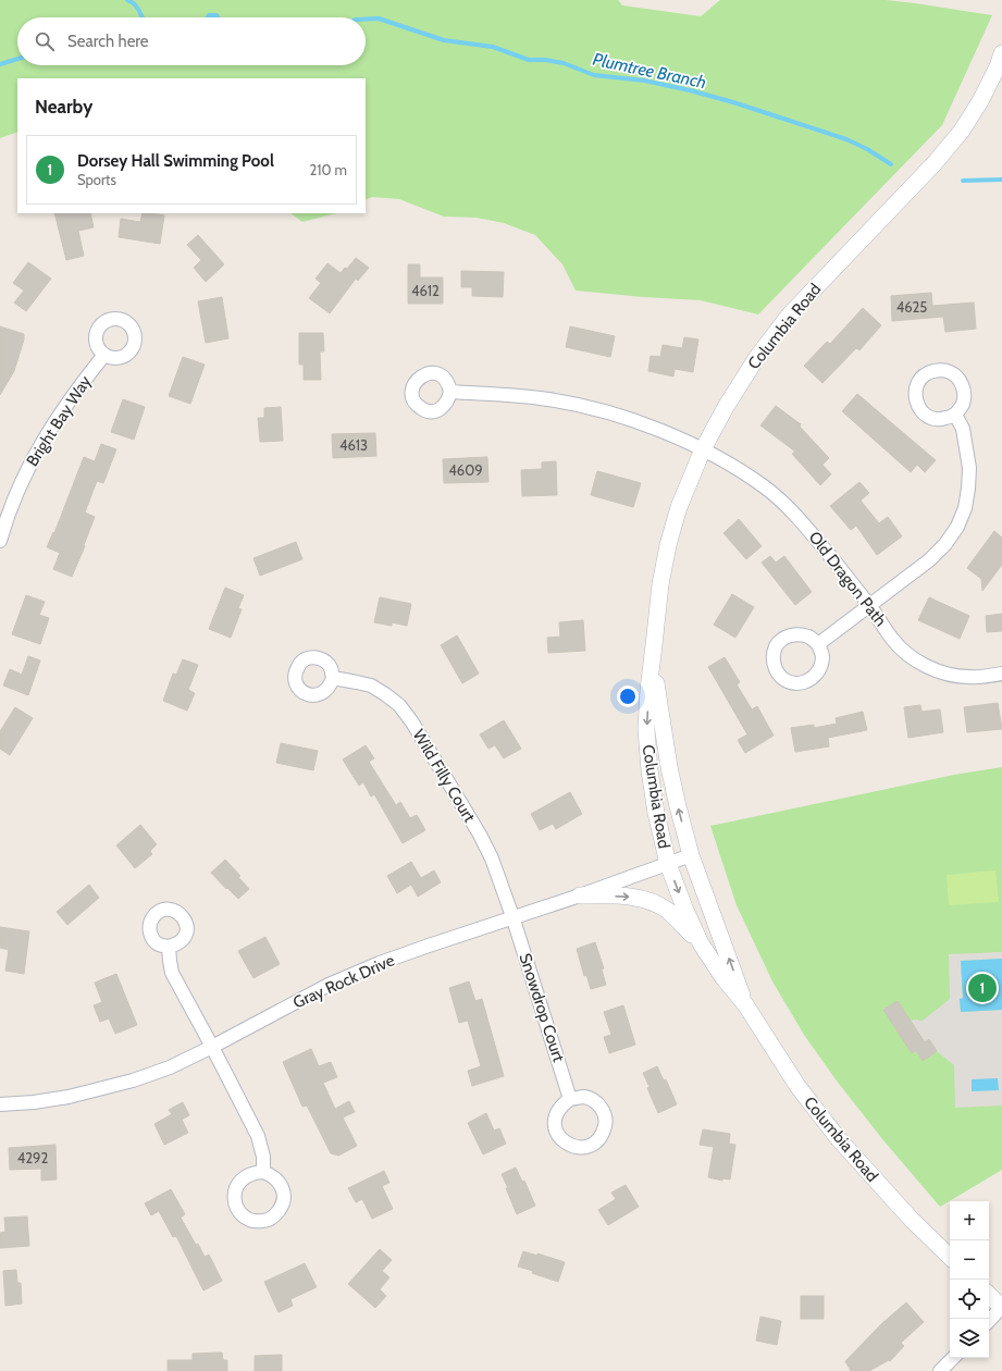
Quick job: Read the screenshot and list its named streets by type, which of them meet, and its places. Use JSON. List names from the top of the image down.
{
  "streets": {
    "street": [
      "Columbia Road",
      "Bright Bay Way",
      "Old Dragon Path",
      "Wild Filly Court",
      "Gray Rock Drive",
      "Snowdrop Court"
    ]
  },
  "crossings": [
    ["Columbia Road", "Old Dragon Path"],
    ["Columbia Road", "Gray Rock Drive"],
    ["Wild Filly Court", "Gray Rock Drive"],
    ["Wild Filly Court", "Snowdrop Court"],
    ["Gray Rock Drive", "Snowdrop Court"]
  ],
  "water": ["Plumtree Branch"],
  "house_numbers": [
    "4612",
    "4625",
    "4613",
    "4609",
    "4292"
  ],
  "page": {
    "search": "Search here",
    "heading": "Nearby",
    "list": [
      {
        "mark": "1",
        "name": "Dorsey Hall Swimming Pool",
        "note": "Sports",
        "value": "210 m"
      }
    ],
    "pins": "1",
    "map_buttons": ["+", "−"]
  }
}
